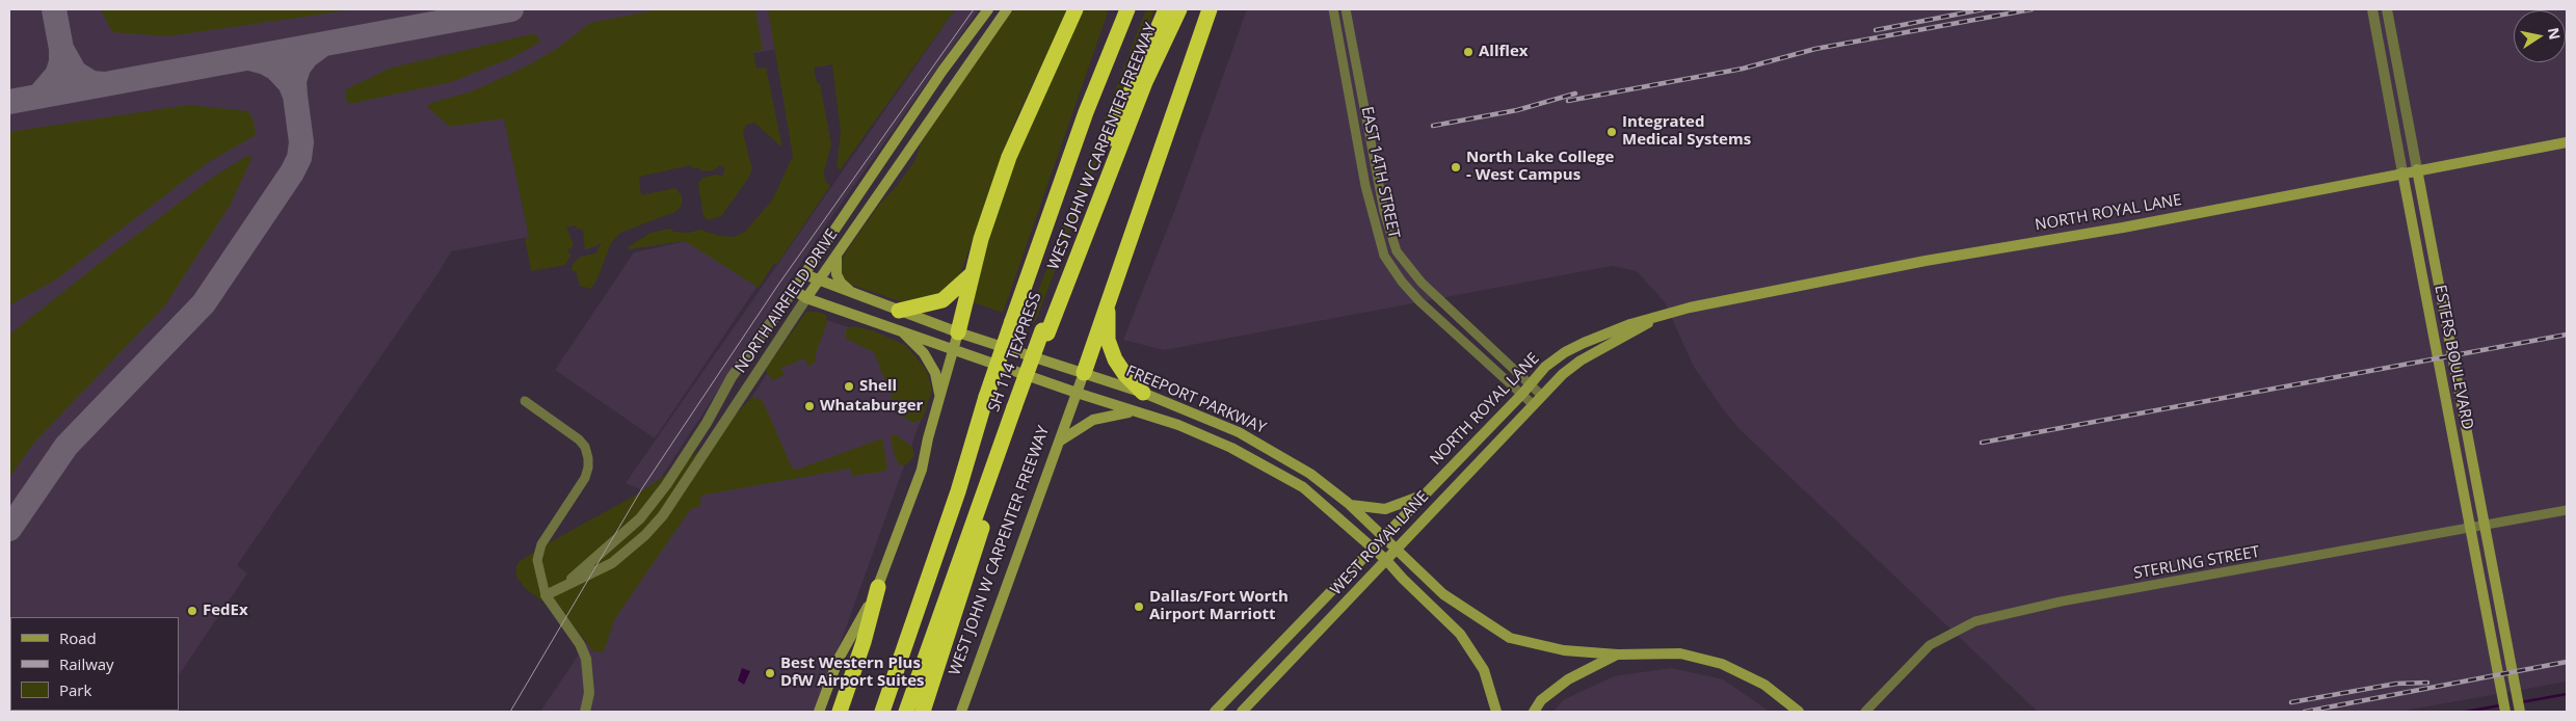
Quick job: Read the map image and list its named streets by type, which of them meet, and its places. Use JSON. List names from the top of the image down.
{
  "streets": {
    "highway": ["WEST JOHN W CARPENTER FREEWAY", "SH 114 TEXPRESS"],
    "main road": [
      "NORTH ROYAL LANE",
      "NORTH AIRFIELD DRIVE",
      "ESTERS BOULEVARD",
      "FREEPORT PARKWAY",
      "WEST ROYAL LANE"
    ],
    "street": ["EAST 14TH STREET", "STERLING STREET"]
  },
  "crossings": [
    ["WEST JOHN W CARPENTER FREEWAY", "SH 114 TEXPRESS"],
    ["WEST JOHN W CARPENTER FREEWAY", "FREEPORT PARKWAY"],
    ["EAST 14TH STREET", "NORTH ROYAL LANE"],
    ["EAST 14TH STREET", "WEST ROYAL LANE"],
    ["NORTH ROYAL LANE", "ESTERS BOULEVARD"],
    ["NORTH ROYAL LANE", "FREEPORT PARKWAY"],
    ["NORTH ROYAL LANE", "WEST ROYAL LANE"],
    ["NORTH AIRFIELD DRIVE", "FREEPORT PARKWAY"],
    ["ESTERS BOULEVARD", "STERLING STREET"],
    ["FREEPORT PARKWAY", "WEST ROYAL LANE"]
  ],
  "places": [
    "Allflex",
    "Integrated Medical Systems",
    "North Lake College - West Campus",
    "Shell",
    "Whataburger",
    "Dallas/Fort Worth Airport Marriott",
    "FedEx",
    "Best Western Plus DfW Airport Suites"
  ],
  "legend": ["Road", "Railway", "Park"],
  "north": "right"
}
